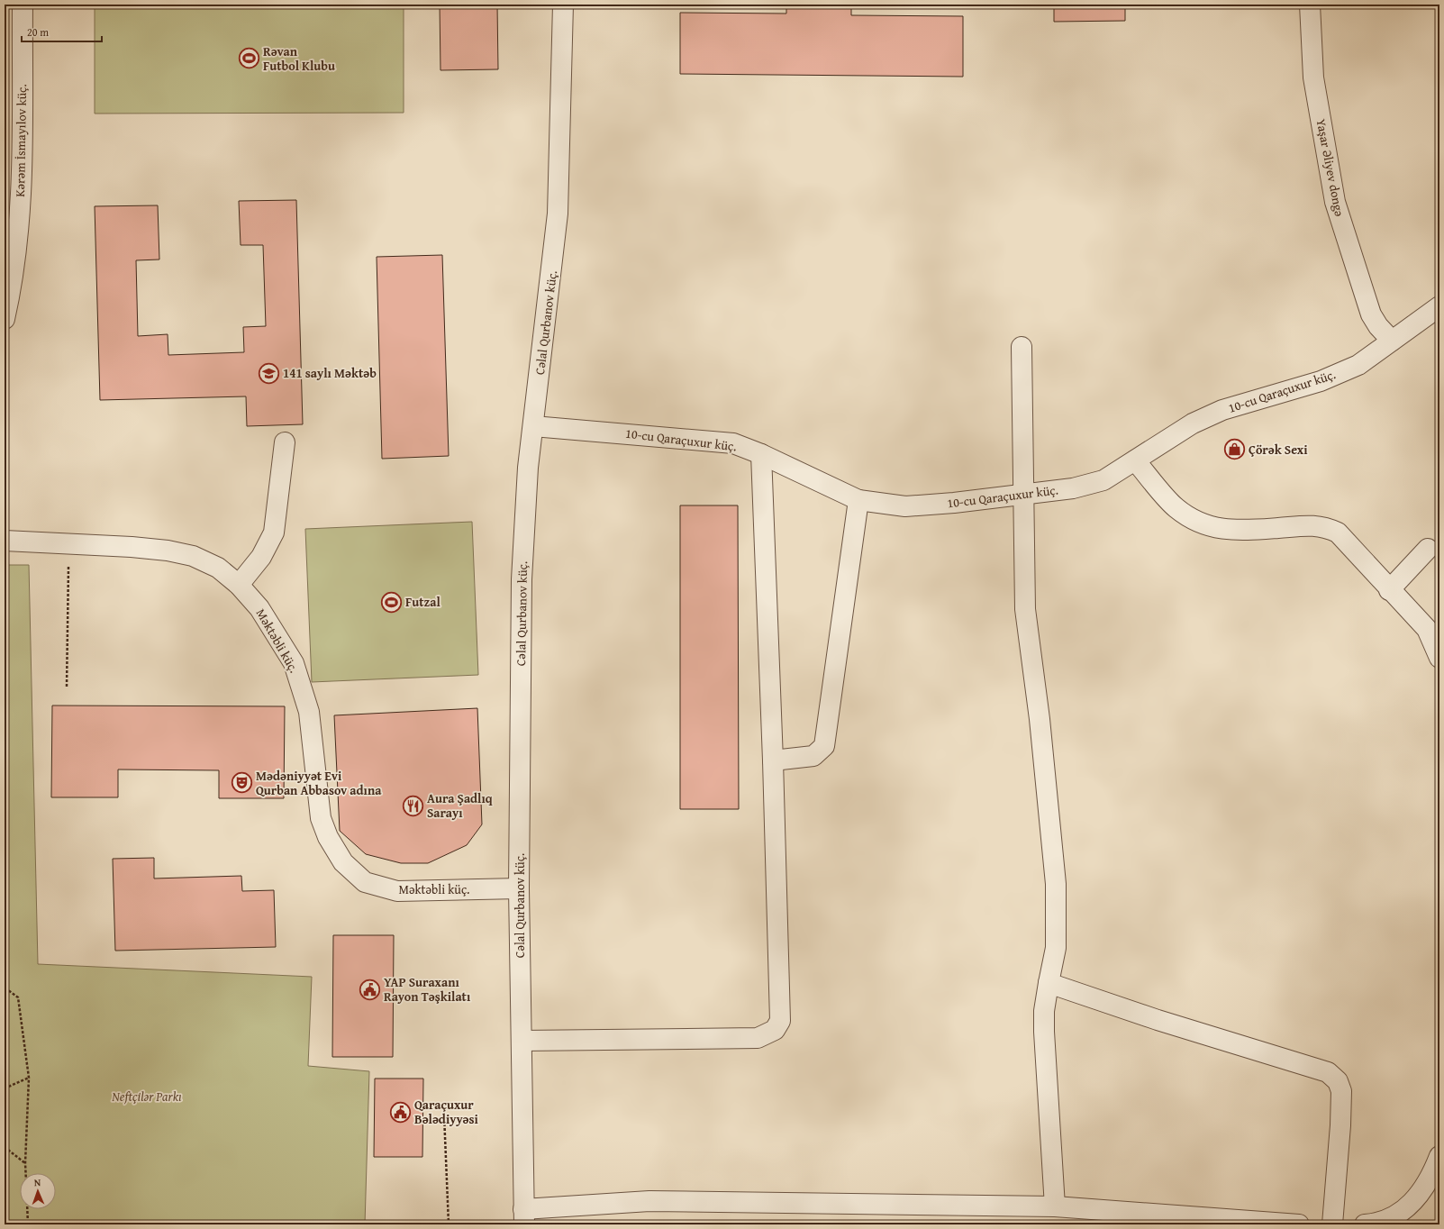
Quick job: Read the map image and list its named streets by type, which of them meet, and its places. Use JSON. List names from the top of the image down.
{
  "streets": {
    "street": [
      "Kərəm İsmayılov küç.",
      "Yaşar Əliyev dongə",
      "Cəlal Qurbanov küç.",
      "10-cu Qaraçuxur küç.",
      "Məktəbli küç."
    ]
  },
  "crossings": [
    ["Yaşar Əliyev dongə", "10-cu Qaraçuxur küç."],
    ["Cəlal Qurbanov küç.", "10-cu Qaraçuxur küç."],
    ["Cəlal Qurbanov küç.", "Məktəbli küç."]
  ],
  "parks": ["Neftçilər Parkı"],
  "places": {
    "sports": ["Rəvan Futbol Klubu", "Futzal"],
    "school or university": ["141 saylı Məktəb"],
    "shop": ["Çörək Sexi"],
    "theatre": ["Mədəniyyət Evi Qurban Abbasov adına"],
    "restaurant": ["Aura Şadlıq Sarayı"],
    "public building": ["YAP Suraxanı Rayon Təşkilatı", "Qaraçuxur Bələdiyyəsi"]
  },
  "scale_bar": "20 m",
  "north": "top"
}
